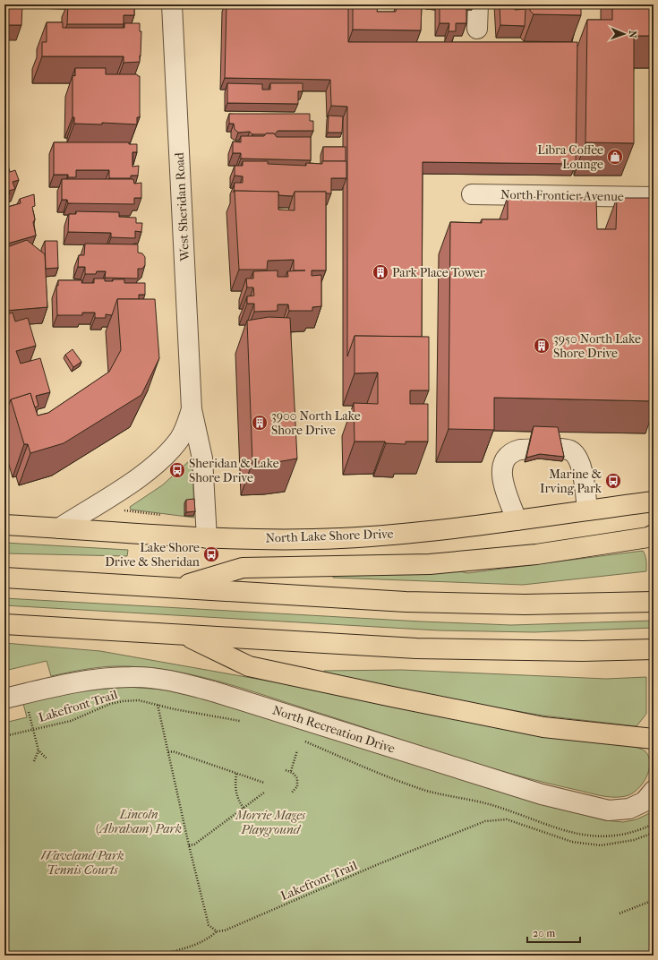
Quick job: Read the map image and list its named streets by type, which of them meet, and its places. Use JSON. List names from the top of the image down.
{
  "streets": {
    "main road": ["North Lake Shore Drive"],
    "street": ["North Frontier Avenue", "West Sheridan Road", "North Recreation Drive"],
    "path": ["Lakefront Trail"]
  },
  "crossings": [
    ["West Sheridan Road", "North Lake Shore Drive"]
  ],
  "parks": ["Lincoln (Abraham) Park", "Morrie Mages Playground", "Waveland Park Tennis Courts"],
  "places": {
    "shop": ["Libra Coffee Lounge"],
    "building": ["Park Place Tower", "3950 North Lake Shore Drive", "3900 North Lake Shore Drive"],
    "bus stop": ["Sheridan & Lake Shore Drive", "Marine & Irving Park", "Lake Shore Drive & Sheridan"]
  },
  "scale_bar": "20 m",
  "north": "right"
}
